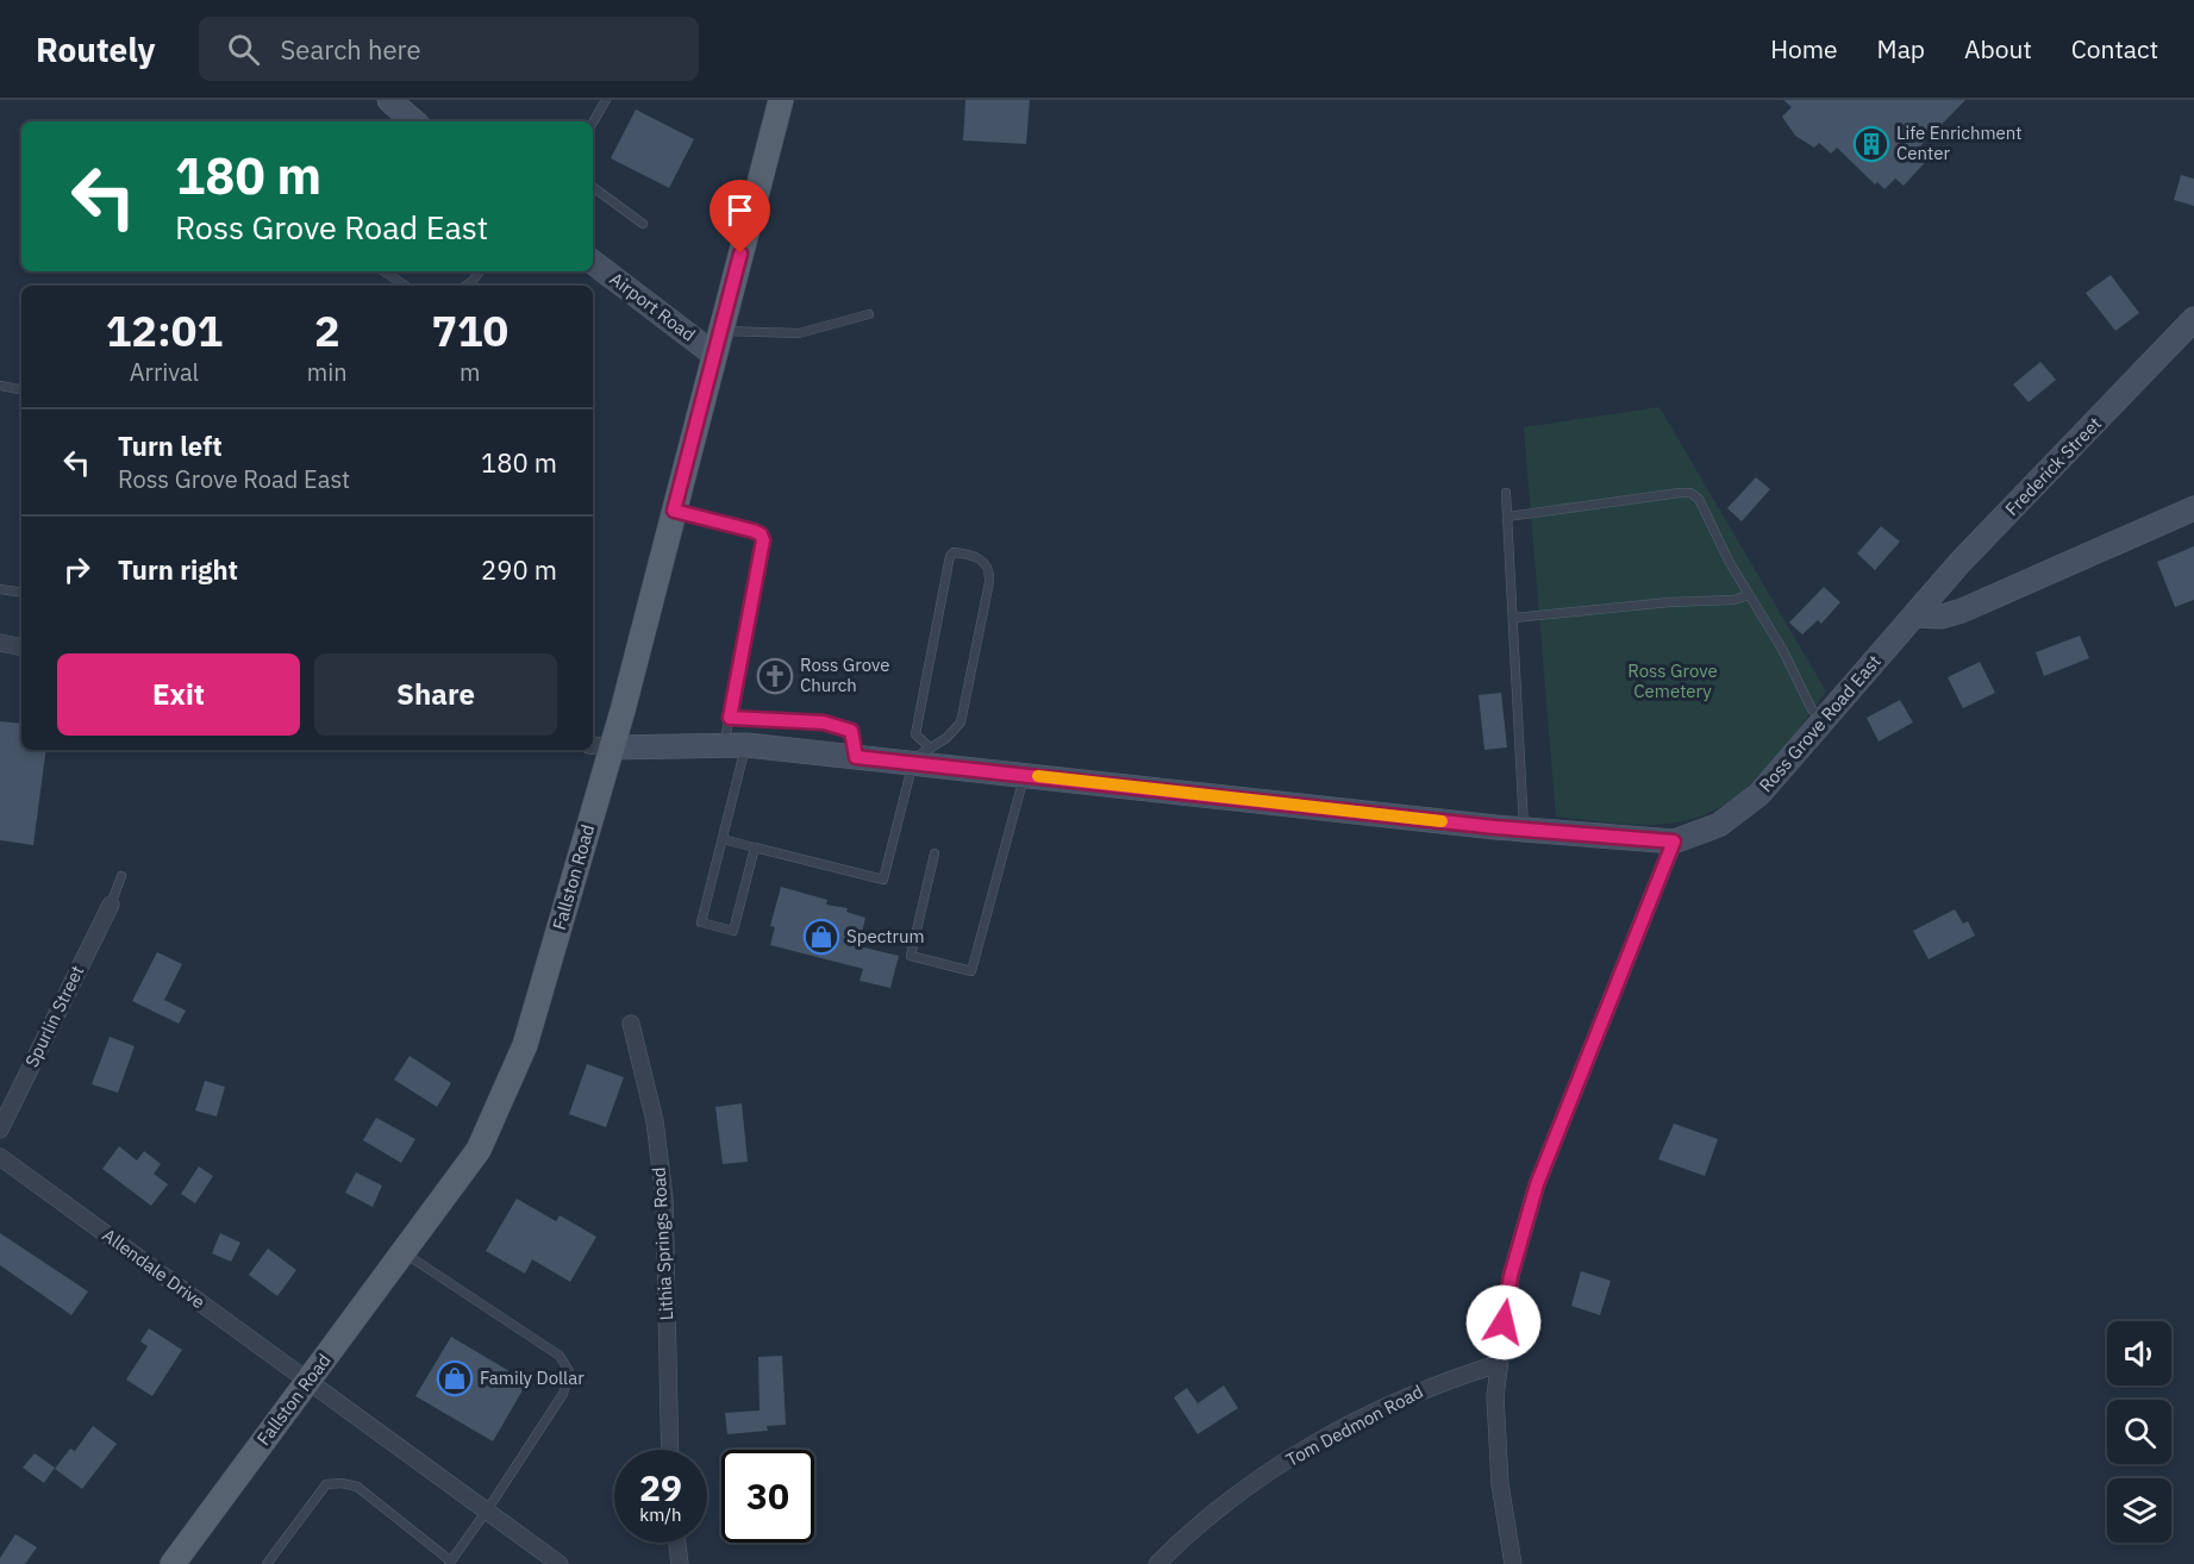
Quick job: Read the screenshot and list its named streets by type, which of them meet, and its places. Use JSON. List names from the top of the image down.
{
  "streets": {
    "main road": ["Fallston Road"],
    "street": [
      "Airport Road",
      "Frederick Street",
      "Ross Grove Road East",
      "Spurlin Street",
      "Lithia Springs Road",
      "Allendale Drive",
      "Tom Dedmon Road"
    ]
  },
  "crossings": [
    ["Airport Road", "Fallston Road"],
    ["Frederick Street", "Ross Grove Road East"],
    ["Ross Grove Road East", "Fallston Road"],
    ["Fallston Road", "Allendale Drive"]
  ],
  "parks": ["Ross Grove Cemetery"],
  "places": {
    "building": ["Life Enrichment Center"],
    "church": ["Ross Grove Church"],
    "shop": ["Spectrum", "Family Dollar"]
  },
  "page": {
    "header": "Routely",
    "search": "Search here",
    "nav": [
      "Home",
      "Map",
      "About",
      "Contact"
    ],
    "turn": ["180 m", "Ross Grove Road East"],
    "eta": [
      "12:01",
      "Arrival",
      "2",
      "min",
      "710",
      "m"
    ],
    "list": [
      {
        "name": "Turn left",
        "note": "Ross Grove Road East",
        "value": "180 m"
      },
      {
        "name": "Turn right",
        "value": "290 m"
      }
    ],
    "buttons": ["Exit", "Share"],
    "speed": "29 km/h",
    "limit": "30"
  }
}
